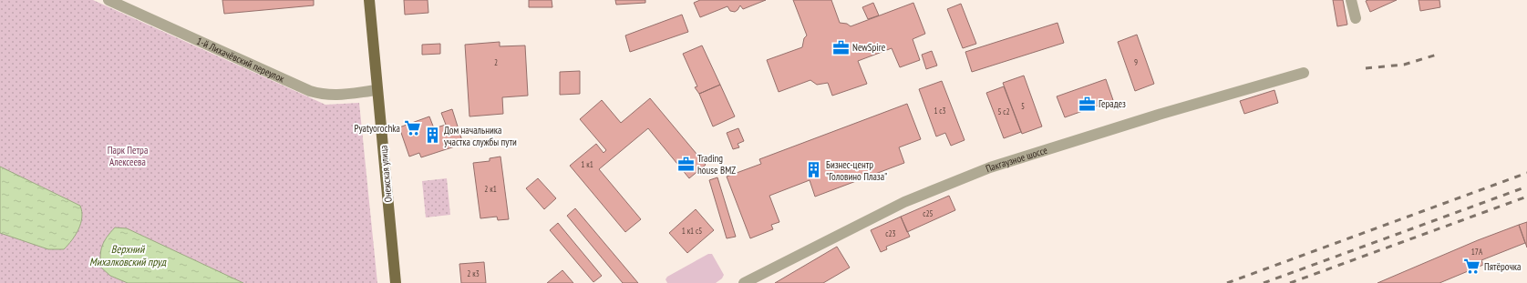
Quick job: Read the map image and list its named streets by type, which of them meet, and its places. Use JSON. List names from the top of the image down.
{
  "streets": {
    "main road": ["Онежская улица"],
    "street": ["1-й Лихачёвский переулок", "Пакгаузное шоссе"]
  },
  "crossings": [
    ["1-й Лихачёвский переулок", "Онежская улица"]
  ],
  "water": ["Верхний Михалковский пруд"],
  "parks": ["Парк Петра Алексеева"],
  "places": {
    "office": ["NewSpire", "Герадез", "Trading house BMZ"],
    "supermarket": ["Pyatyorochka", "Пятёрочка"],
    "building": ["Дом начальника участка службы пути", "Бизнес-центр \"Головино Плаза\""]
  },
  "house_numbers": [
    "2",
    "9",
    "5",
    "1 с3",
    "5 с2",
    "1 к1",
    "2 к1",
    "с25",
    "1 к1 с5",
    "с23",
    "17А",
    "2 к3"
  ]
}
